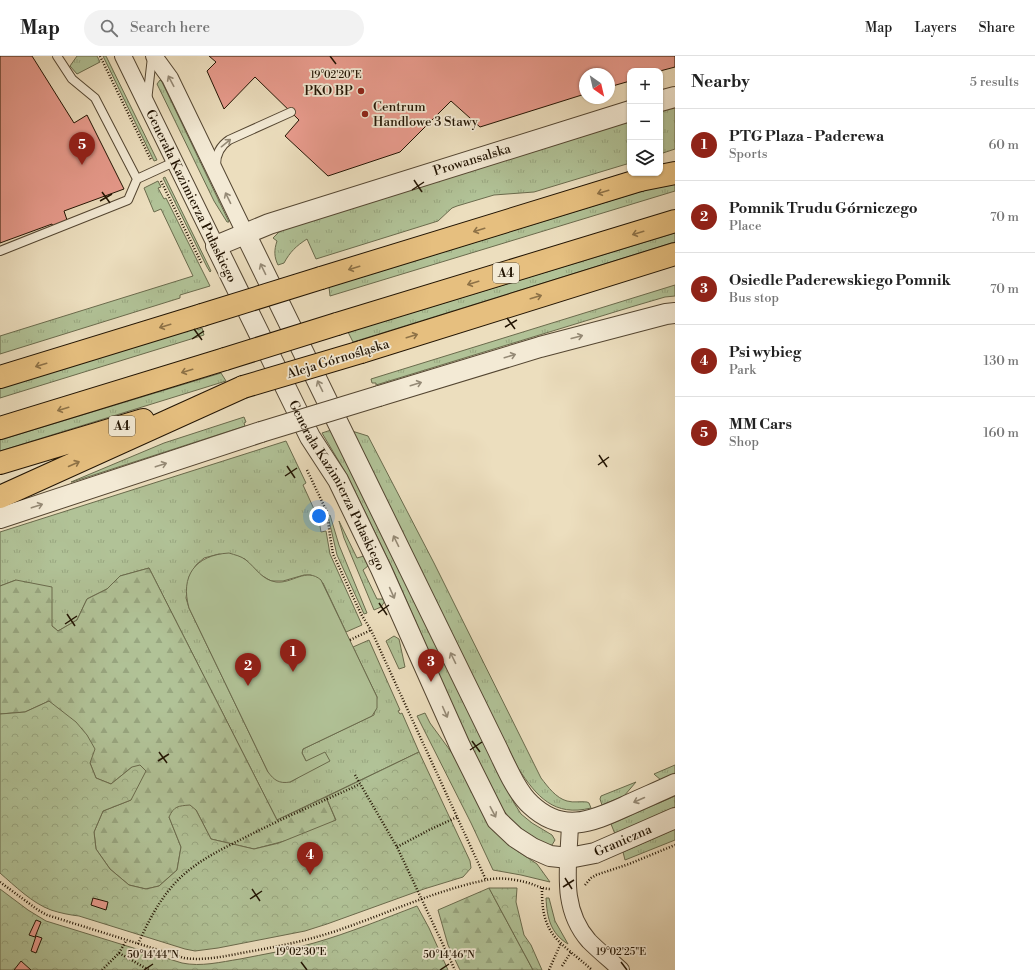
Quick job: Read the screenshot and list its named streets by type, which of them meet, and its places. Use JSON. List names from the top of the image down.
{
  "streets": {
    "main road": ["A4", "Aleja Górnośląska"],
    "street": ["Prowansalska", "Generała Kazimierza Pułaskiego", "Graniczna"]
  },
  "crossings": [
    ["Prowansalska", "Generała Kazimierza Pułaskiego"],
    ["Generała Kazimierza Pułaskiego", "Graniczna"]
  ],
  "places": ["PKO BP", "Centrum Handlowe 3 Stawy"],
  "north": "bottom right",
  "page": {
    "header": "Map",
    "search": "Search here",
    "nav": ["Map", "Layers", "Share"],
    "heading": ["Nearby", "5 results"],
    "map_buttons": ["+", "−"],
    "list": [
      {
        "mark": "1",
        "name": "PTG Plaza - Paderewa",
        "note": "Sports",
        "value": "60 m"
      },
      {
        "mark": "2",
        "name": "Pomnik Trudu Górniczego",
        "note": "Place",
        "value": "70 m"
      },
      {
        "mark": "3",
        "name": "Osiedle Paderewskiego Pomnik",
        "note": "Bus stop",
        "value": "70 m"
      },
      {
        "mark": "4",
        "name": "Psi wybieg",
        "note": "Park",
        "value": "130 m"
      },
      {
        "mark": "5",
        "name": "MM Cars",
        "note": "Shop",
        "value": "160 m"
      }
    ],
    "pins": [
      "5",
      "1",
      "3",
      "2",
      "4"
    ]
  },
  "coordinates": [
    "19°02'20\"E",
    "19°02'30\"E",
    "19°02'25\"E",
    "50°14'44\"N",
    "50°14'46\"N"
  ]
}
